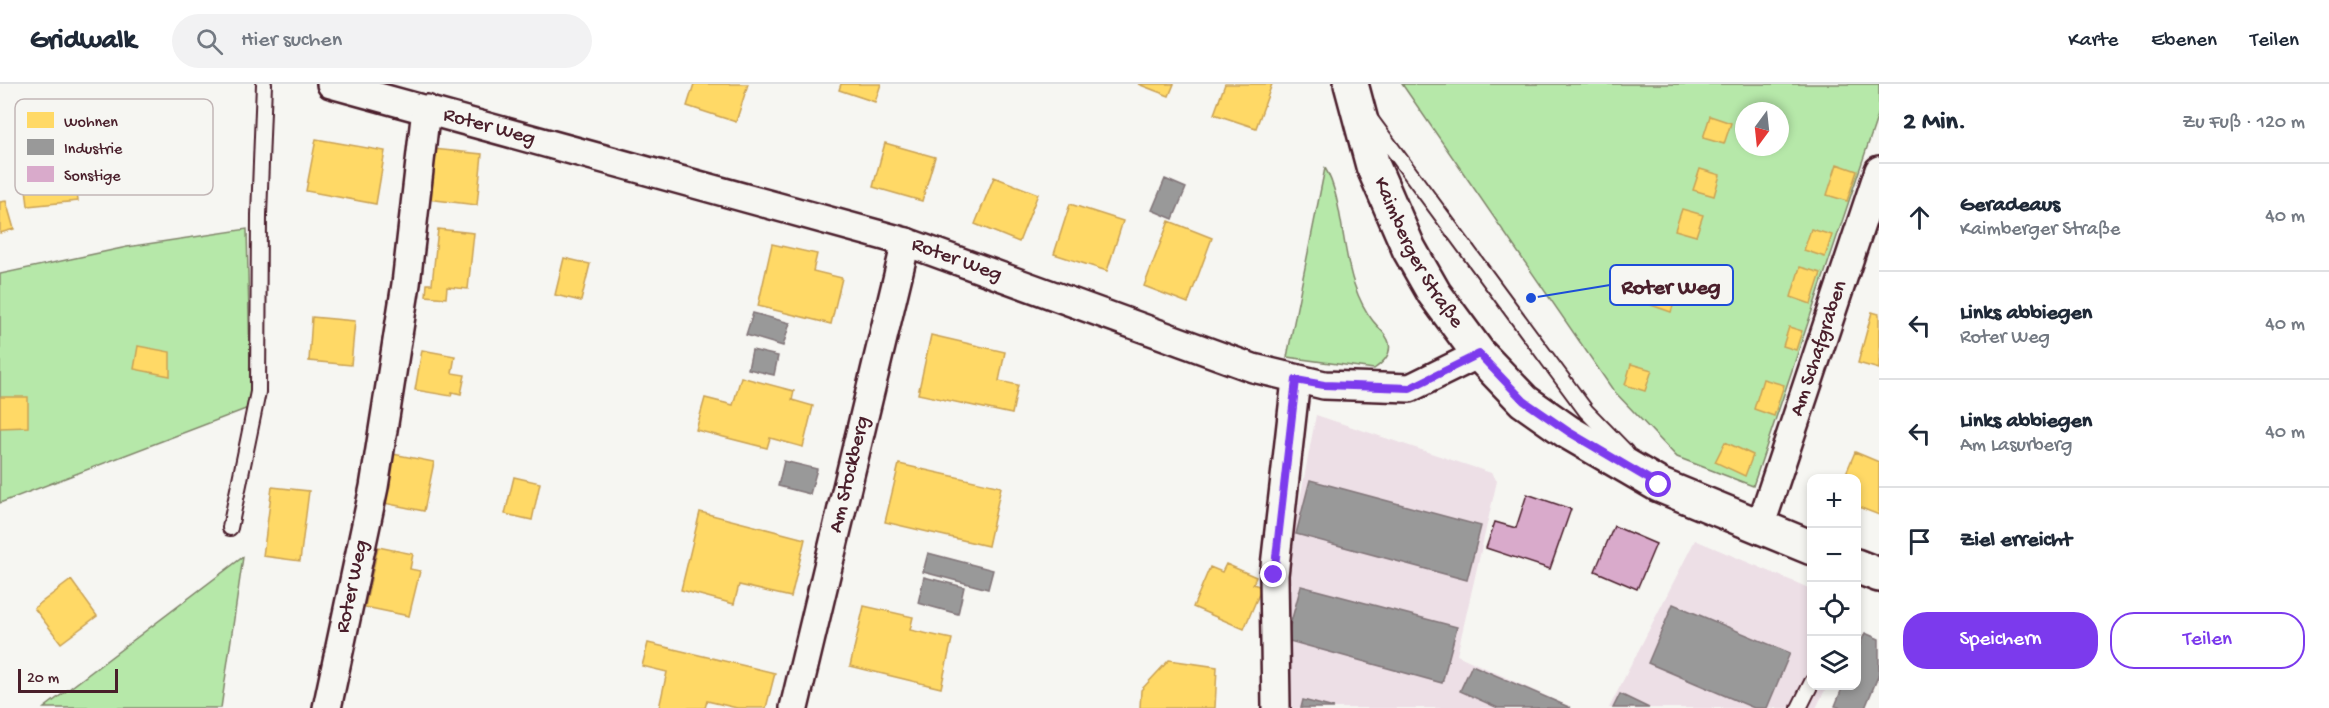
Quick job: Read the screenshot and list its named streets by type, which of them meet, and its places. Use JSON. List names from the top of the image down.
{
  "streets": {
    "main road": ["Kaimberger Straße"],
    "street": ["Roter Weg", "Am Schafgraben", "Am Stockberg"]
  },
  "crossings": [
    ["Roter Weg", "Kaimberger Straße"],
    ["Roter Weg", "Am Stockberg"],
    ["Kaimberger Straße", "Am Schafgraben"]
  ],
  "places": ["Roter Weg"],
  "legend": ["Wohnen", "Industrie", "Sonstige"],
  "scale_bar": "20 m",
  "north": "bottom",
  "page": {
    "header": "Gridwalk",
    "search": "Hier suchen",
    "nav": ["Karte", "Ebenen", "Teilen"],
    "heading": ["2 Min.", "Zu Fuß · 120 m"],
    "list": [
      ["Geradeaus", "Kaimberger Straße", "40 m"],
      ["Links abbiegen", "Roter Weg", "40 m"],
      ["Links abbiegen", "Am Lasurberg", "40 m"],
      "Ziel erreicht"
    ],
    "map_buttons": ["+", "−"],
    "buttons": ["Speichern", "Teilen"],
    "scale": "20 m"
  }
}
